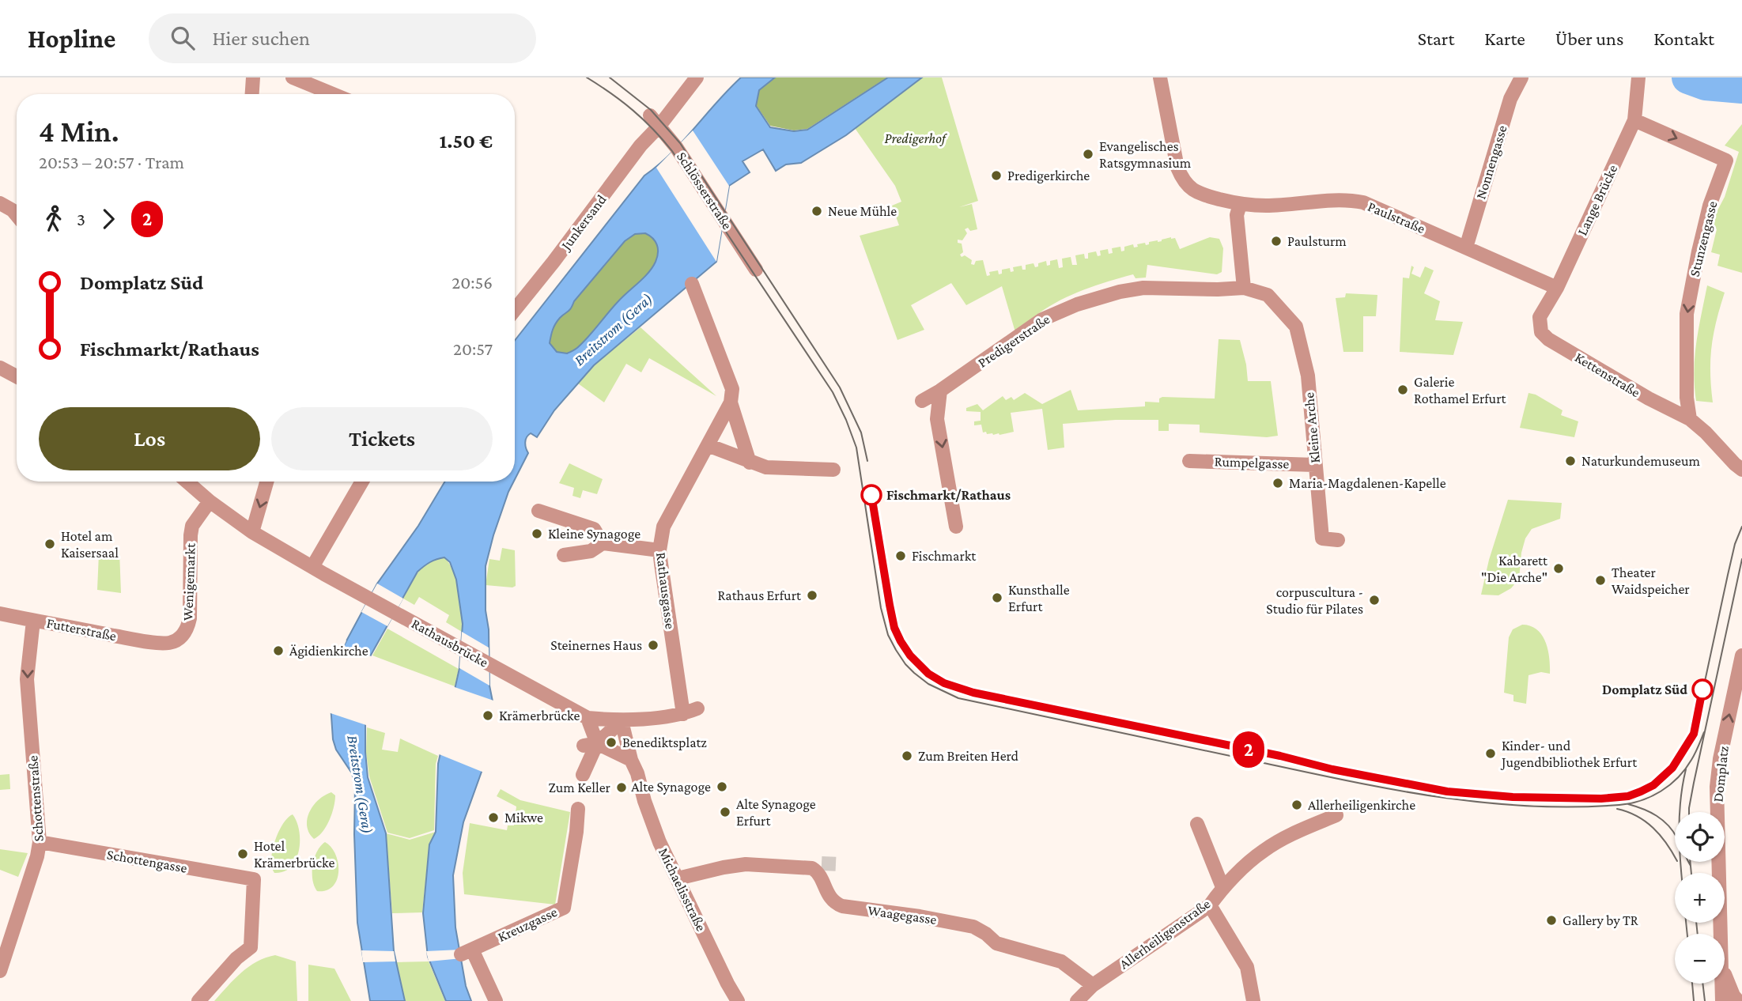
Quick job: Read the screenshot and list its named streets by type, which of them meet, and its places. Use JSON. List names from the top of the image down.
{
  "streets": {
    "street": [
      "Nonnengasse",
      "Schlösserstraße",
      "Lange Brücke",
      "Paulstraße",
      "Junkersand",
      "Stunzengasse",
      "Predigerstraße",
      "Kettenstraße",
      "Kleine Arche",
      "Rumpelgasse",
      "Wenigemarkt",
      "Rathausgasse",
      "Futterstraße",
      "Rathausbrücke",
      "Domplatz",
      "Schottenstraße",
      "Schottengasse",
      "Michaelisstraße",
      "Waagegasse",
      "Kreuzgasse",
      "Allerheiligenstraße"
    ]
  },
  "crossings": [
    ["Nonnengasse", "Paulstraße"],
    ["Schlösserstraße", "Junkersand"],
    ["Lange Brücke", "Paulstraße"],
    ["Lange Brücke", "Stunzengasse"],
    ["Lange Brücke", "Kettenstraße"],
    ["Stunzengasse", "Kettenstraße"],
    ["Predigerstraße", "Kleine Arche"],
    ["Kleine Arche", "Rumpelgasse"],
    ["Wenigemarkt", "Futterstraße"],
    ["Futterstraße", "Schottenstraße"],
    ["Schottenstraße", "Schottengasse"],
    ["Michaelisstraße", "Waagegasse"],
    ["Waagegasse", "Allerheiligenstraße"]
  ],
  "one_way": ["Stunzengasse", "Domplatz", "Schottenstraße"],
  "water": ["Breitstrom (Gera)"],
  "parks": ["Predigerhof"],
  "places": [
    "Evangelisches Ratsgymnasium",
    "Predigerkirche",
    "Neue Mühle",
    "Paulsturm",
    "Galerie Rothamel Erfurt",
    "Naturkundemuseum",
    "Maria-Magdalenen-Kapelle",
    "Fischmarkt/Rathaus",
    "Kleine Synagoge",
    "Hotel am Kaisersaal",
    "Fischmarkt",
    "Kabarett \"Die Arche\"",
    "Theater Waidspeicher",
    "Rathaus Erfurt",
    "Kunsthalle Erfurt",
    "corpuscultura - Studio für Pilates",
    "Steinernes Haus",
    "Ägidienkirche",
    "Domplatz Süd",
    "Krämerbrücke",
    "Benediktsplatz",
    "Kinder- und Jugendbibliothek Erfurt",
    "Zum Breiten Herd",
    "Alte Synagoge",
    "Zum Keller",
    "Allerheiligenkirche",
    "Alte Synagoge Erfurt",
    "Mikwe",
    "Hotel Krämerbrücke",
    "Gallery by TR"
  ],
  "lines": ["tram line 2"],
  "page": {
    "header": "Hopline",
    "search": "Hier suchen",
    "nav": [
      "Start",
      "Karte",
      "Über uns",
      "Kontakt"
    ],
    "on_map": "2",
    "heading": ["4 Min.", "20:53 – 20:57 · Tram", "1.50 €"],
    "legs": ["3", "2"],
    "list": [
      {
        "name": "Domplatz Süd",
        "value": "20:56"
      },
      {
        "name": "Fischmarkt/Rathaus",
        "value": "20:57"
      }
    ],
    "buttons": ["Los", "Tickets"],
    "map_buttons": ["+", "−"]
  }
}
